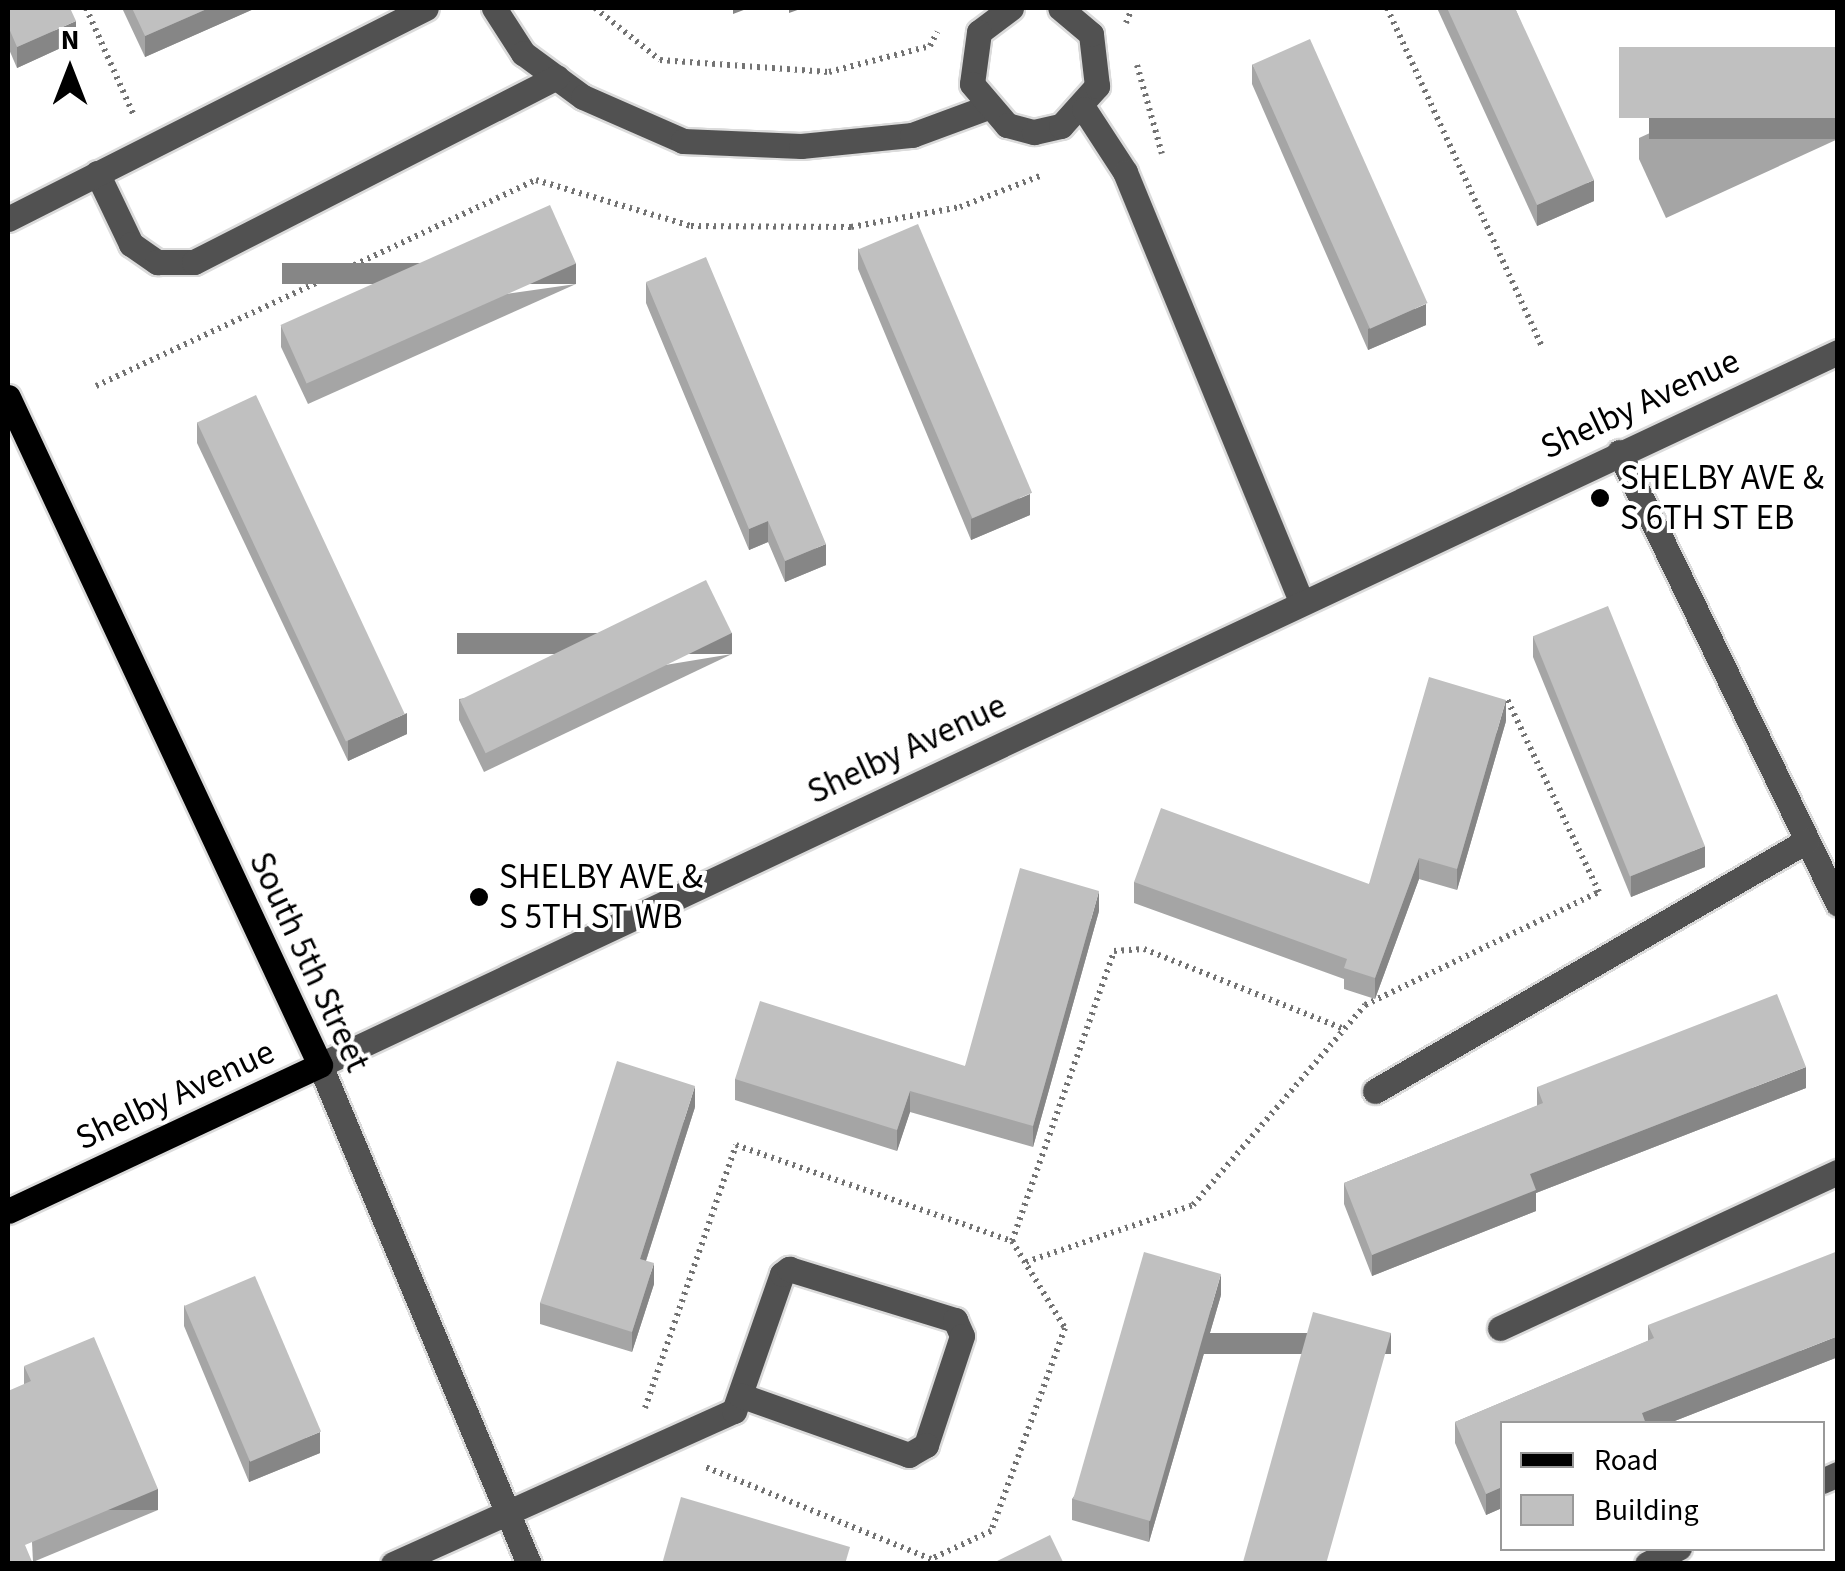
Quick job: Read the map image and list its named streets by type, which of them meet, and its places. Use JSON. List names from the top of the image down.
{
  "streets": {
    "main road": ["Shelby Avenue", "South 5th Street"]
  },
  "crossings": [
    ["Shelby Avenue", "South 5th Street"]
  ],
  "places": ["SHELBY AVE & S 6TH ST EB", "SHELBY AVE & S 5TH ST WB"],
  "legend": ["Road", "Building"],
  "north": "top"
}
